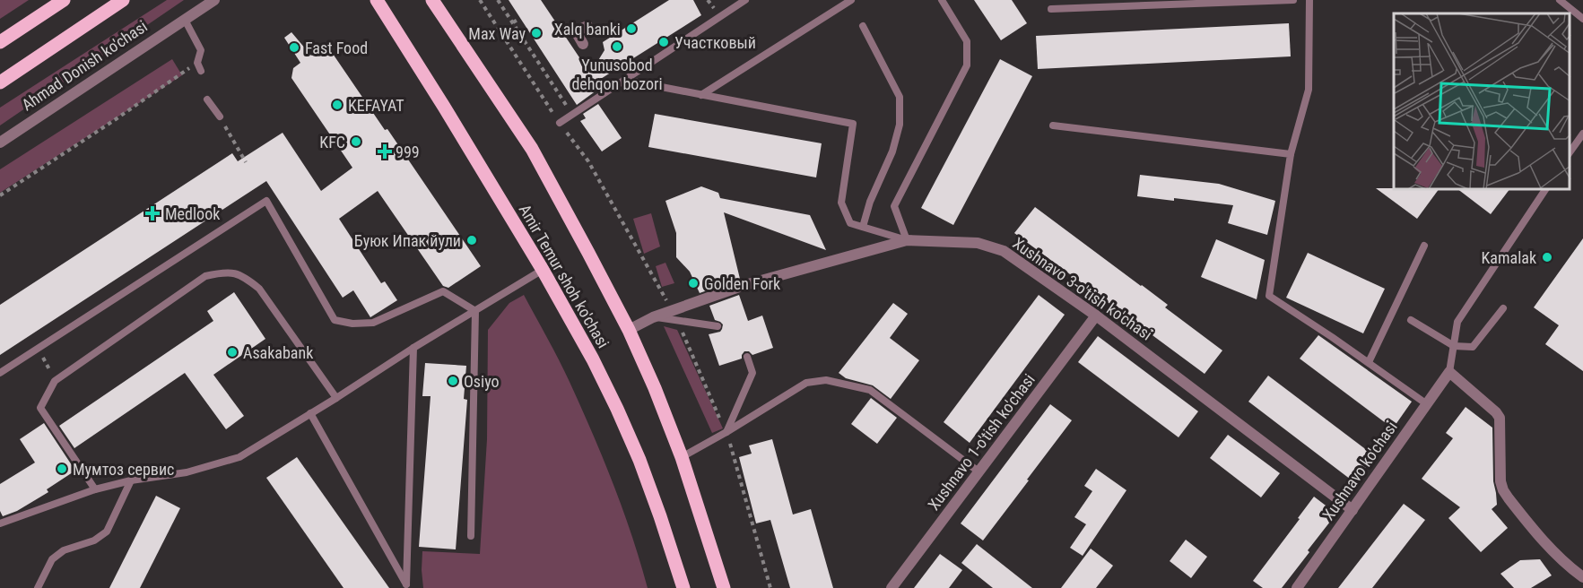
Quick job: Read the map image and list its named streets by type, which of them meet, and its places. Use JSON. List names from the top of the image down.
{
  "streets": {
    "main road": ["Ahmad Donish ko'chasi", "Amir Temur shoh ko'chasi"],
    "street": ["Xushnavo 3-o'tish ko'chasi", "Xushnavo 1-o'tish ko'chasi", "Xushnavo ko'chasi"]
  },
  "crossings": [
    ["Amir Temur shoh ko'chasi", "Xushnavo 3-o'tish ko'chasi"],
    ["Xushnavo 3-o'tish ko'chasi", "Xushnavo 1-o'tish ko'chasi"],
    ["Xushnavo 3-o'tish ko'chasi", "Xushnavo ko'chasi"]
  ],
  "places": {
    "other": [
      "Xalq banki",
      "Max Way",
      "Участковый",
      "Yunusobod dehqon bozori",
      "Fast Food",
      "KEFAYAT",
      "KFC",
      "Буюк Ипак йули",
      "Kamalak",
      "Golden Fork",
      "Asakabank",
      "Osiyo",
      "Мумтоз сервис"
    ],
    "health": ["999", "Medlook"]
  }
}
